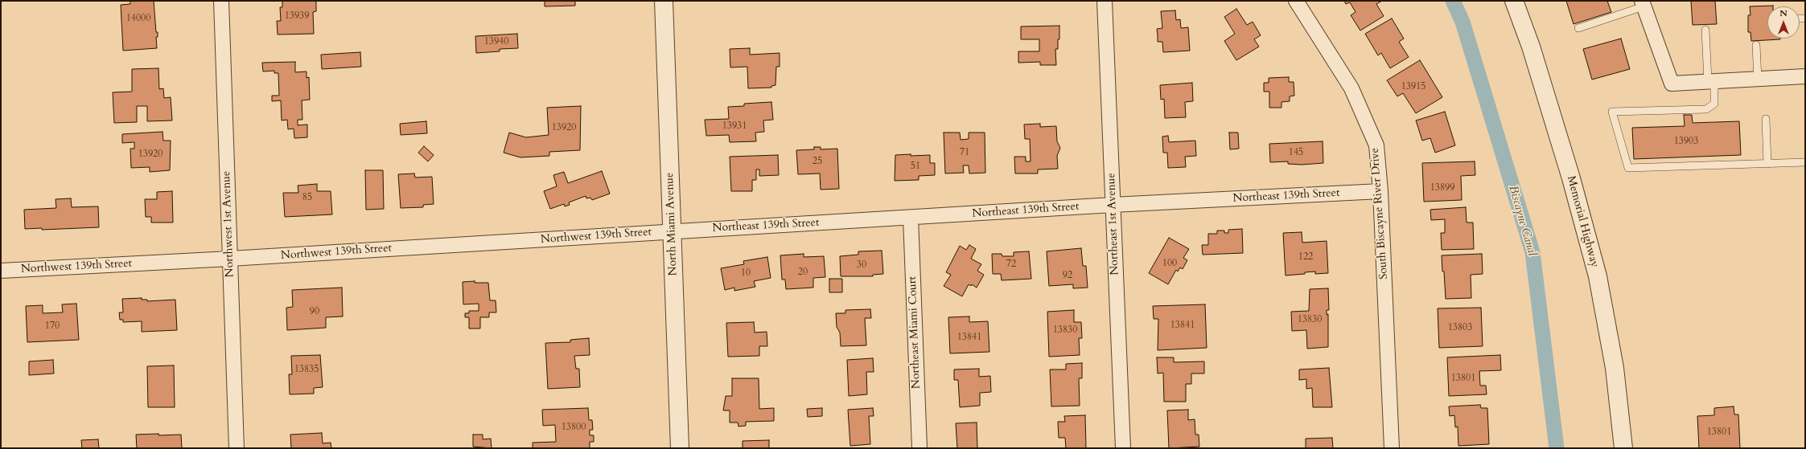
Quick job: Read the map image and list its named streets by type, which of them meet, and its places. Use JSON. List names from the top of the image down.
{
  "streets": {
    "street": [
      "Northeast 139th Street",
      "South Biscayne River Drive",
      "Memorial Highway",
      "Northwest 1st Avenue",
      "North Miami Avenue",
      "Northeast 1st Avenue",
      "Northwest 139th Street",
      "Northeast Miami Court"
    ]
  },
  "crossings": [
    ["Northeast 139th Street", "South Biscayne River Drive"],
    ["Northeast 139th Street", "North Miami Avenue"],
    ["Northeast 139th Street", "Northeast 1st Avenue"],
    ["Northeast 139th Street", "Northwest 139th Street"],
    ["Northeast 139th Street", "Northeast Miami Court"],
    ["Northwest 1st Avenue", "Northwest 139th Street"],
    ["North Miami Avenue", "Northwest 139th Street"]
  ],
  "water": ["Biscayne Canal"],
  "house_numbers": [
    "13939",
    "14000",
    "13940",
    "13915",
    "13931",
    "13920",
    "13903",
    "71",
    "145",
    "13920",
    "25",
    "51",
    "13899",
    "85",
    "122",
    "100",
    "72",
    "30",
    "20",
    "10",
    "92",
    "90",
    "13830",
    "13841",
    "170",
    "13803",
    "13830",
    "13841",
    "13835",
    "13801",
    "13800",
    "13801"
  ],
  "north": "top"
}
